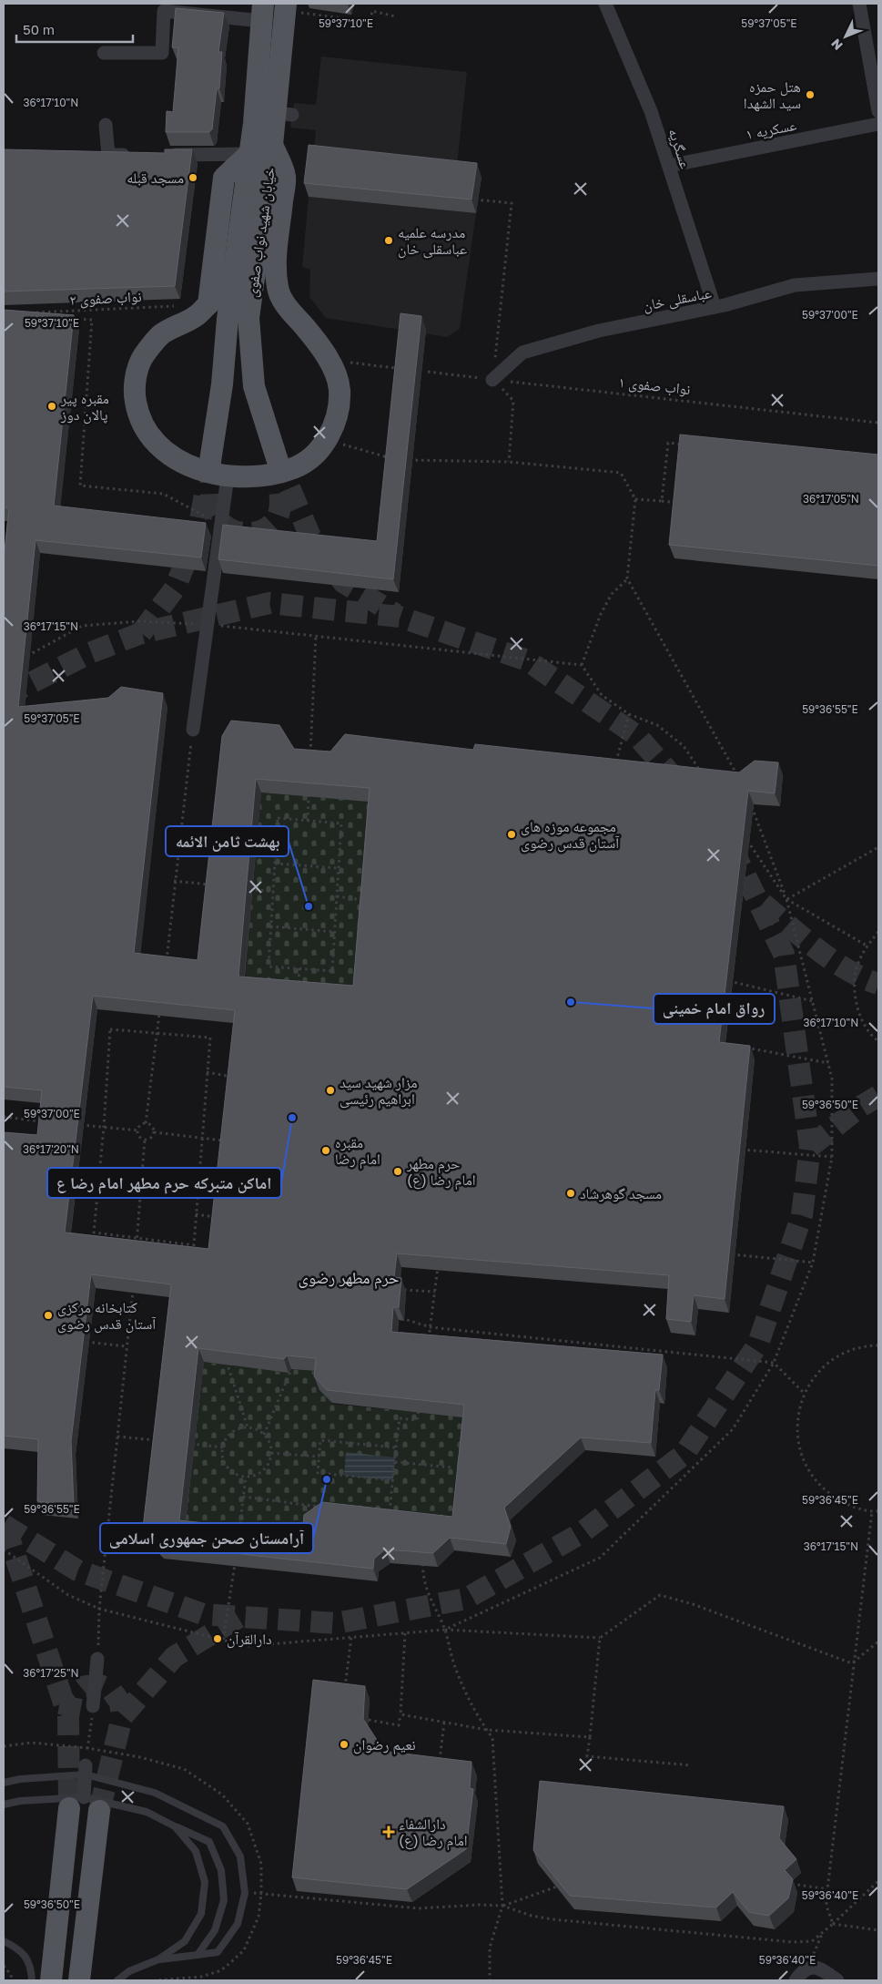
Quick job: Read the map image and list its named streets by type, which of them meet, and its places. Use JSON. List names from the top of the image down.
{
  "streets": {
    "main road": ["خیابان شهید نواب صفوی"],
    "street": ["عسکریه ۱", "عسگریه", "عباسقلی خان"],
    "path": ["نواب صفوی ۲", "نواب صفوی ۱"]
  },
  "crossings": [
    ["عسکریه ۱", "عسگریه"],
    ["عسگریه", "عباسقلی خان"],
    ["عباسقلی خان", "نواب صفوی ۱"]
  ],
  "districts": ["حرم مطهر رضوی"],
  "places": {
    "other": [
      "هتل حمزه سید الشهدا",
      "مسجد قبله",
      "مدرسه علمیه عباسقلی خان",
      "مقبره پیر پالان دوز",
      "مجموعه موزه های آستان قدس رضوی",
      "بهشت ثامن الائمه",
      "رواق امام خمینی",
      "مزار شهید سید ابراهیم رئیسی",
      "اماکن متبرکه حرم مطهر امام رضا ع",
      "مقبره امام رضا",
      "حرم مطهر امام رضا (ع)",
      "مسجد گوهرشاد",
      "کتابخانه مرکزی آستان قدس رضوی",
      "آرامستان صحن جمهوری اسلامی",
      "دارالقرآن",
      "نعیم رضوان"
    ],
    "health": ["دارالشفاء امام رضا (ع)"]
  },
  "scale_bar": "50 m",
  "north": "bottom left",
  "coordinates": [
    "59°37'10\"E",
    "59°37'05\"E",
    "36°17'10\"N",
    "59°37'00\"E",
    "36°17'05\"N",
    "36°17'15\"N",
    "59°36'55\"E",
    "59°36'50\"E",
    "36°17'20\"N",
    "59°36'45\"E",
    "36°17'25\"N",
    "59°36'40\"E"
  ]
}
